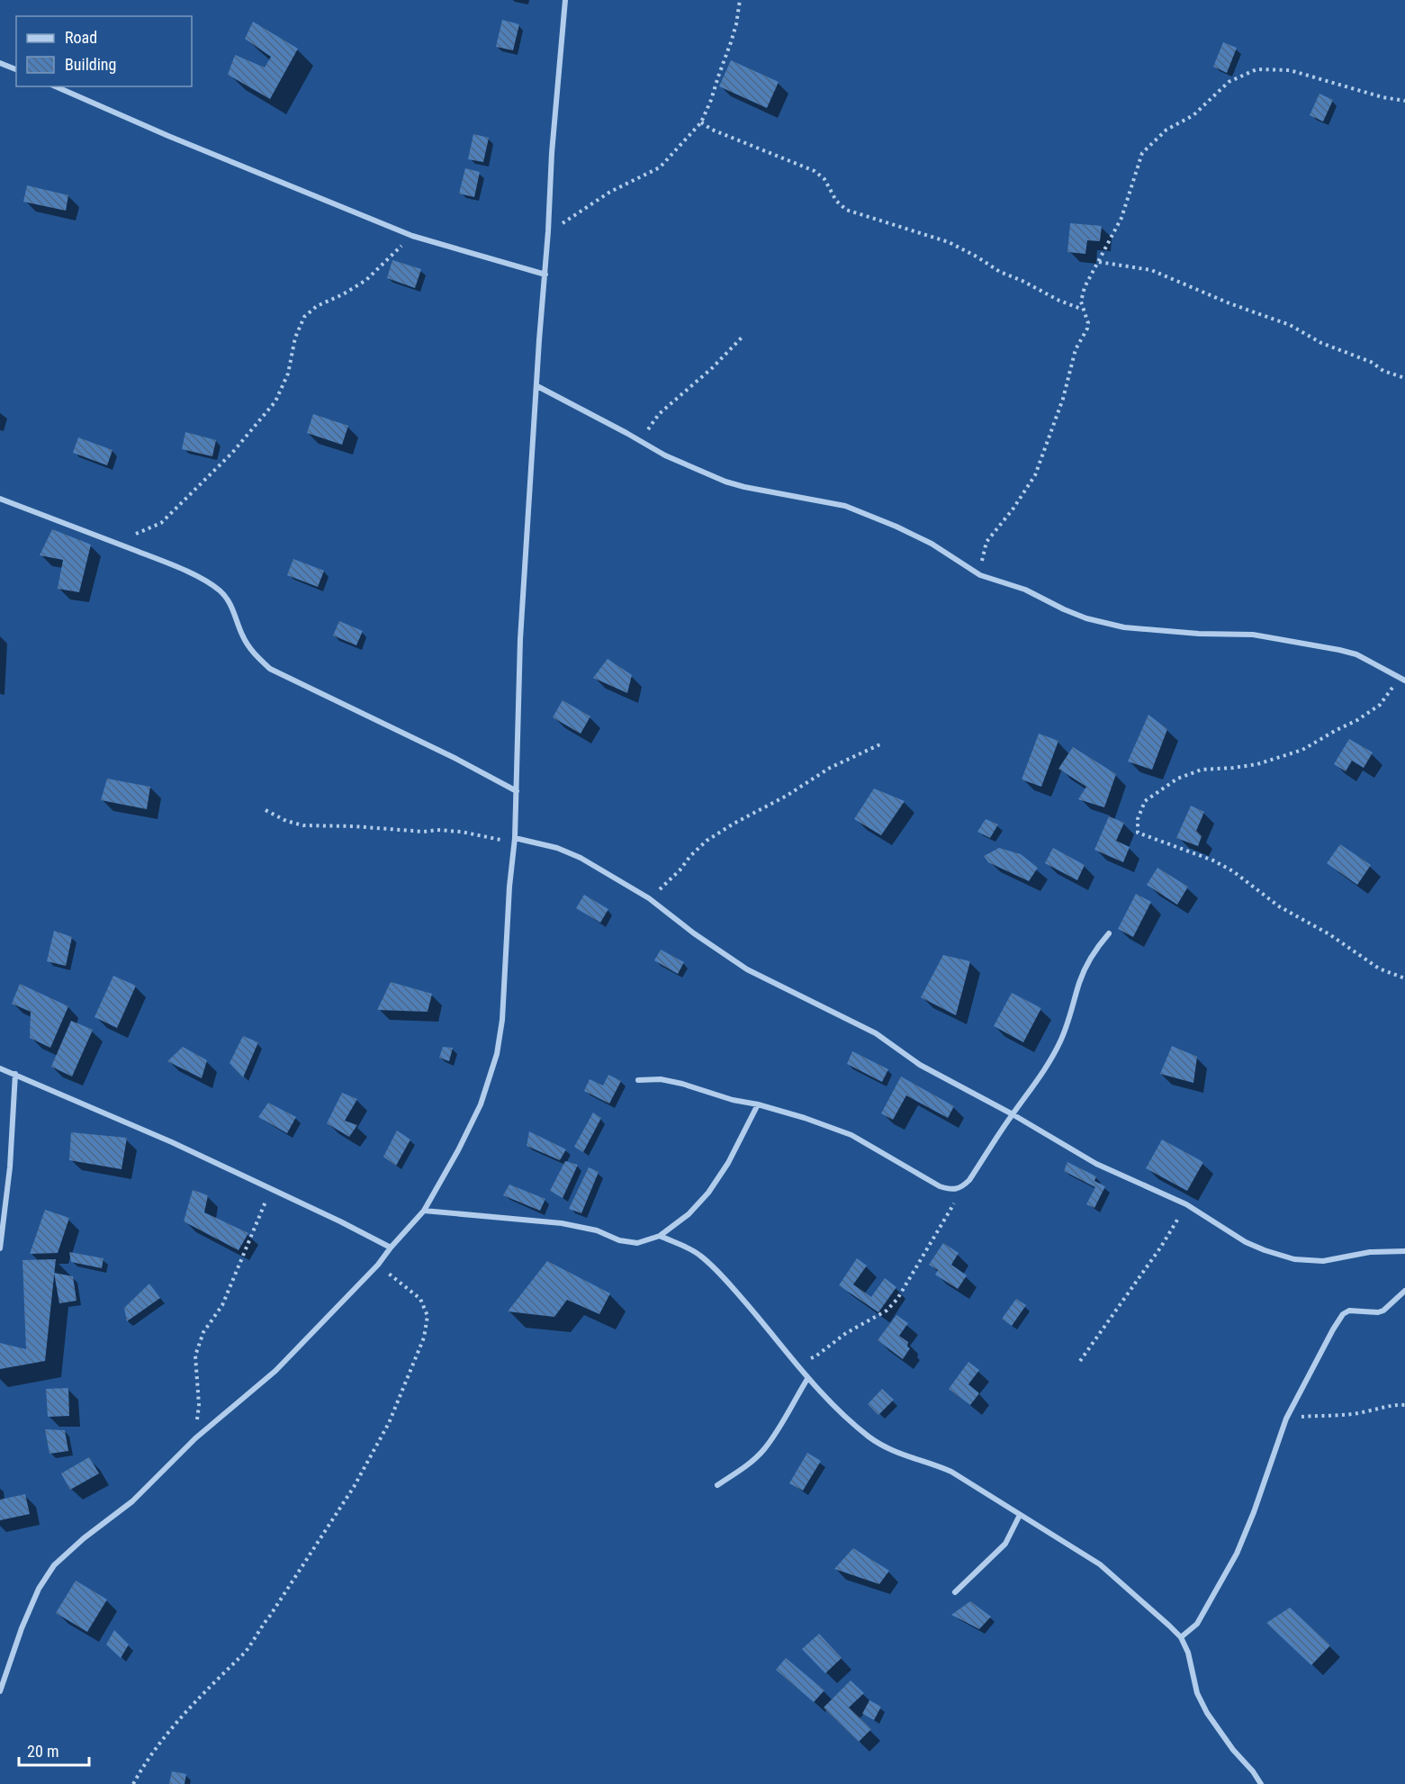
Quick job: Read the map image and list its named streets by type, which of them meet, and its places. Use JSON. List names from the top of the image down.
{
  "legend": ["Road", "Building"],
  "scale_bar": "20 m"
}
